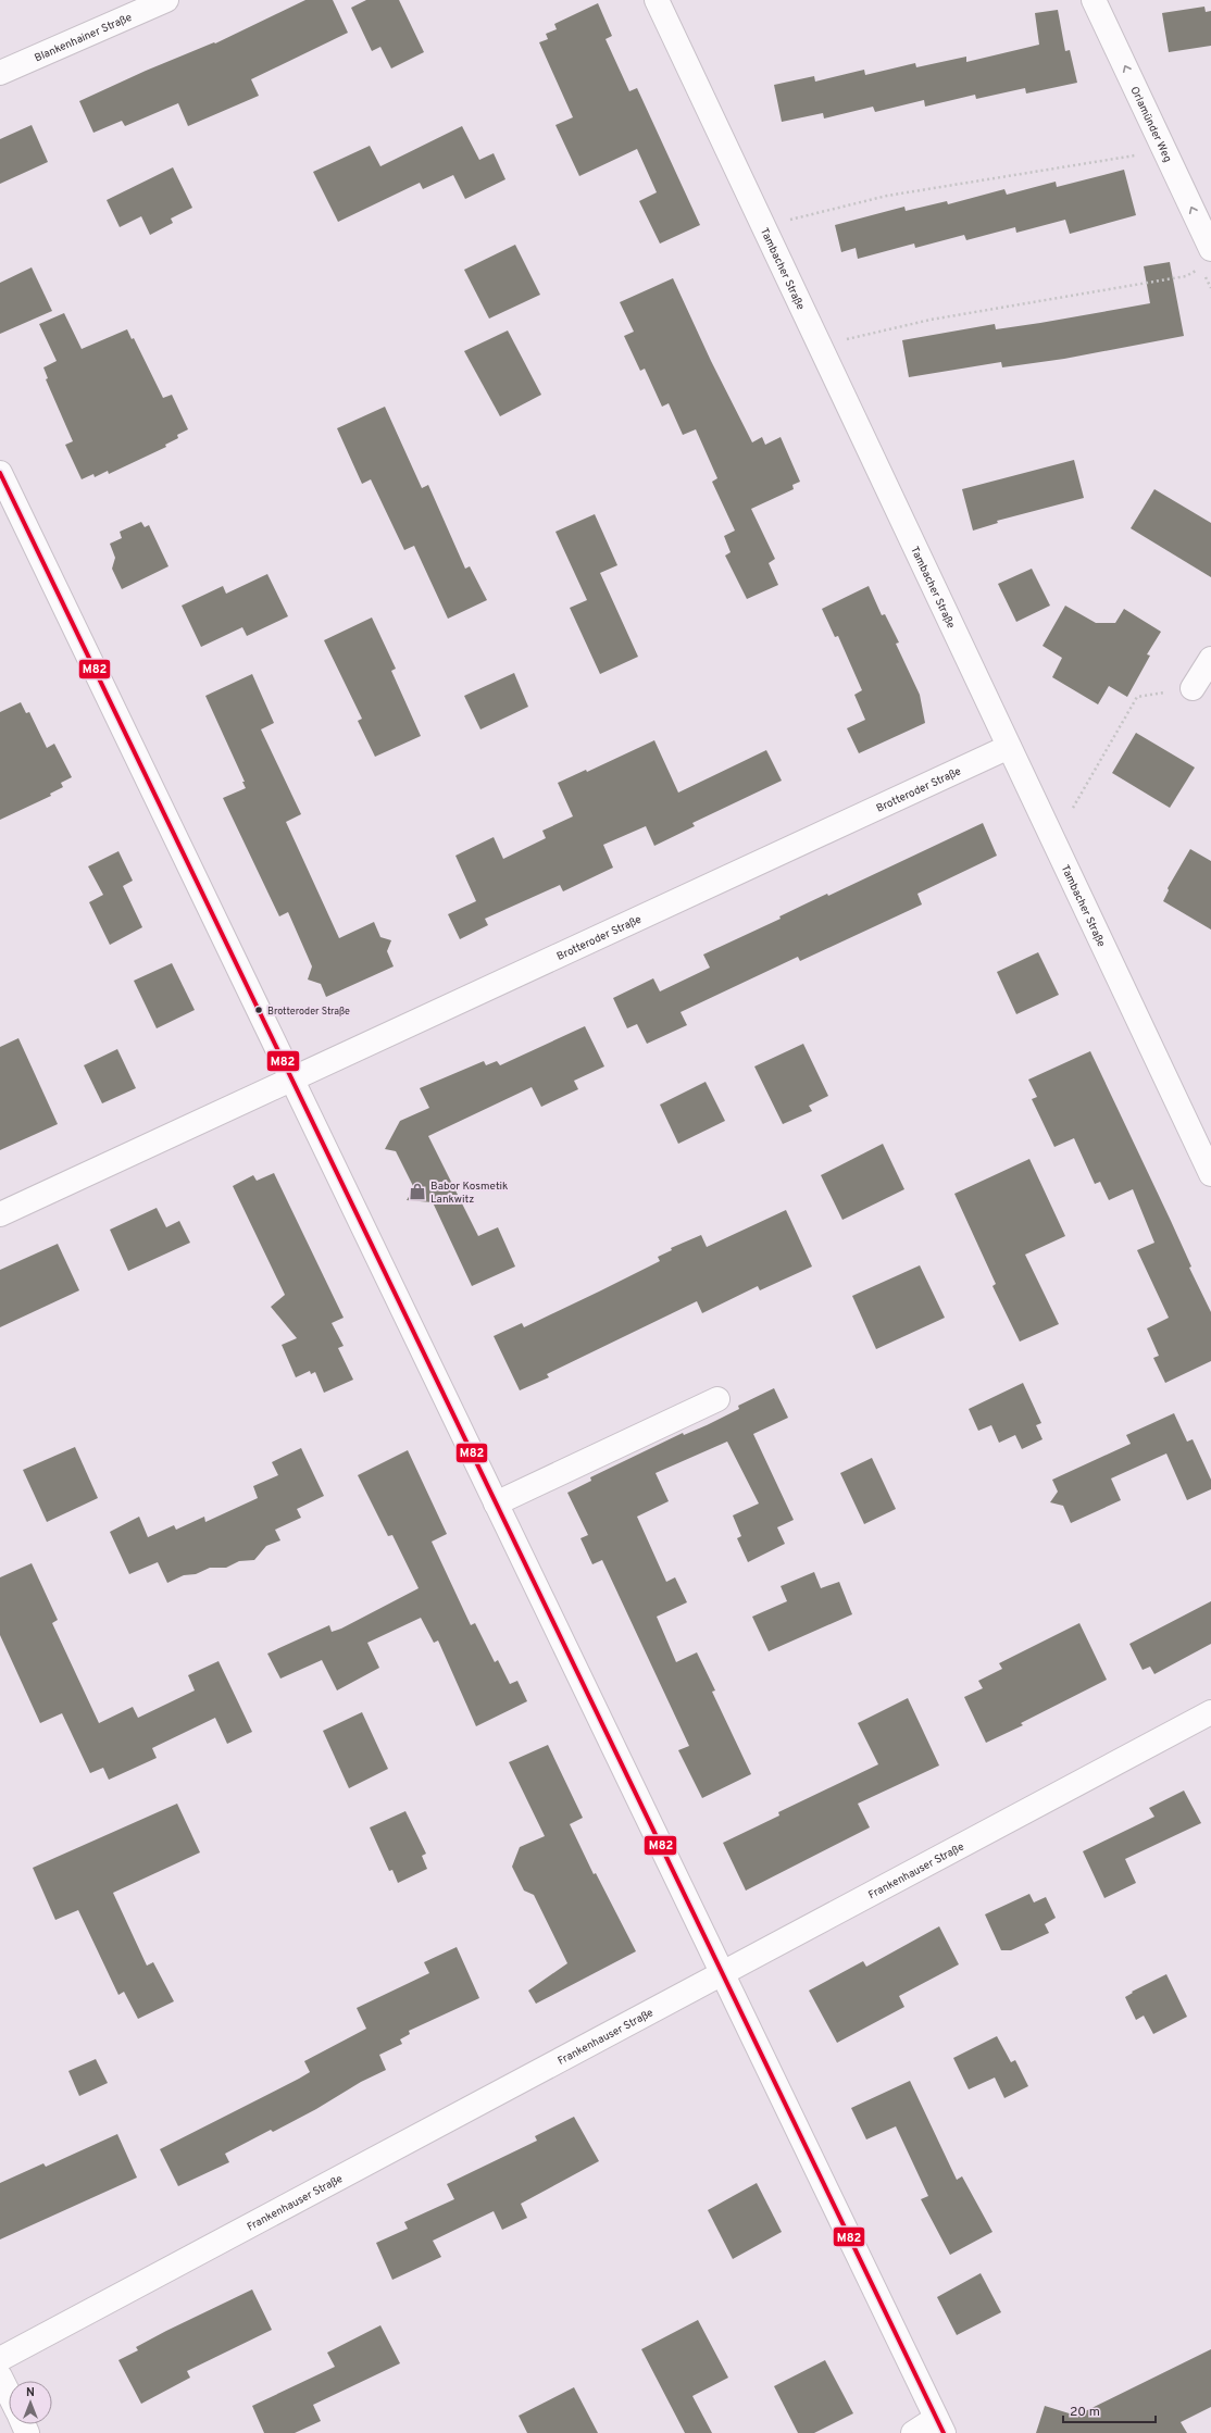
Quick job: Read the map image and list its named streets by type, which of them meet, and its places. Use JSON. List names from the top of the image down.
{
  "streets": {
    "street": [
      "Blankenhainer Straße",
      "Orlamünder Weg",
      "Tambacher Straße",
      "Brotteroder Straße",
      "Frankenhauser Straße"
    ]
  },
  "crossings": [
    ["Tambacher Straße", "Brotteroder Straße"]
  ],
  "one_way": ["Orlamünder Weg"],
  "places": {
    "other": ["Brotteroder Straße"],
    "shop": ["Babor Kosmetik Lankwitz"]
  },
  "lines": ["transit line M82"],
  "scale_bar": "20 m",
  "north": "top"
}
